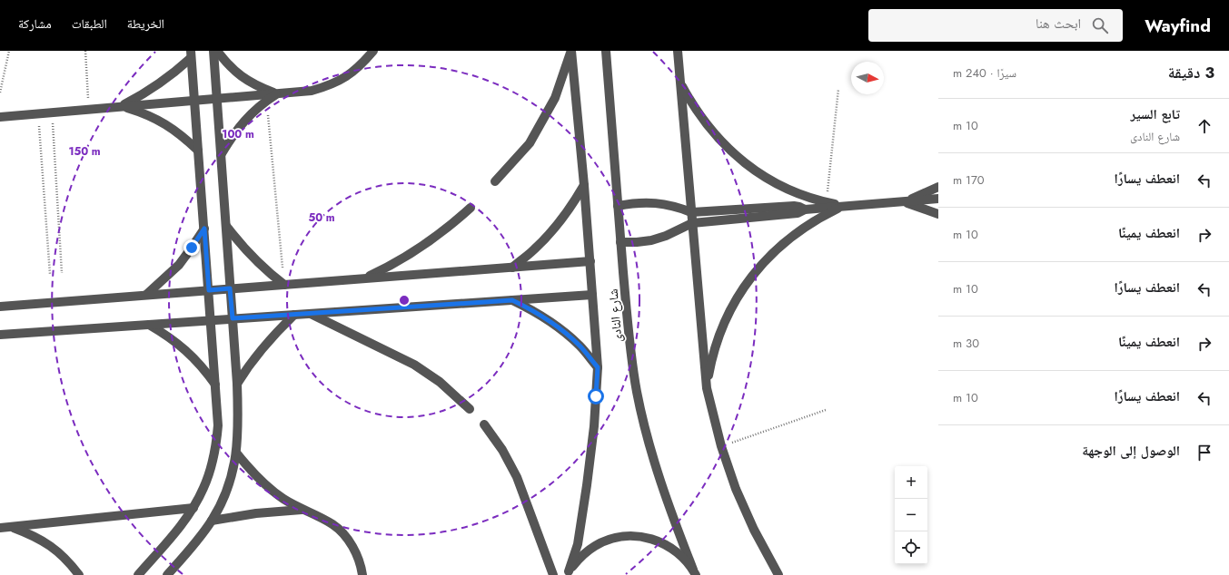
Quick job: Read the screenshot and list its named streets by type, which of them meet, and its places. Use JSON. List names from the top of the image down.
{
  "streets": {
    "street": ["شارع النادى"]
  },
  "north": "right",
  "page": {
    "header": "Wayfind",
    "search": "ابحث هنا",
    "nav": ["الخريطة", "الطبقات", "مشاركة"],
    "heading": ["3 دقيقة", "سيرًا · 240 m"],
    "list": [
      ["تابع السير", "شارع النادى", "10 m"],
      ["انعطف يسارًا", "170 m"],
      ["انعطف يمينًا", "10 m"],
      ["انعطف يسارًا", "10 m"],
      ["انعطف يمينًا", "30 m"],
      ["انعطف يسارًا", "10 m"],
      "الوصول إلى الوجهة"
    ],
    "map_buttons": ["+", "−"]
  },
  "rings": ["100 m", "150 m", "50 m"]
}
